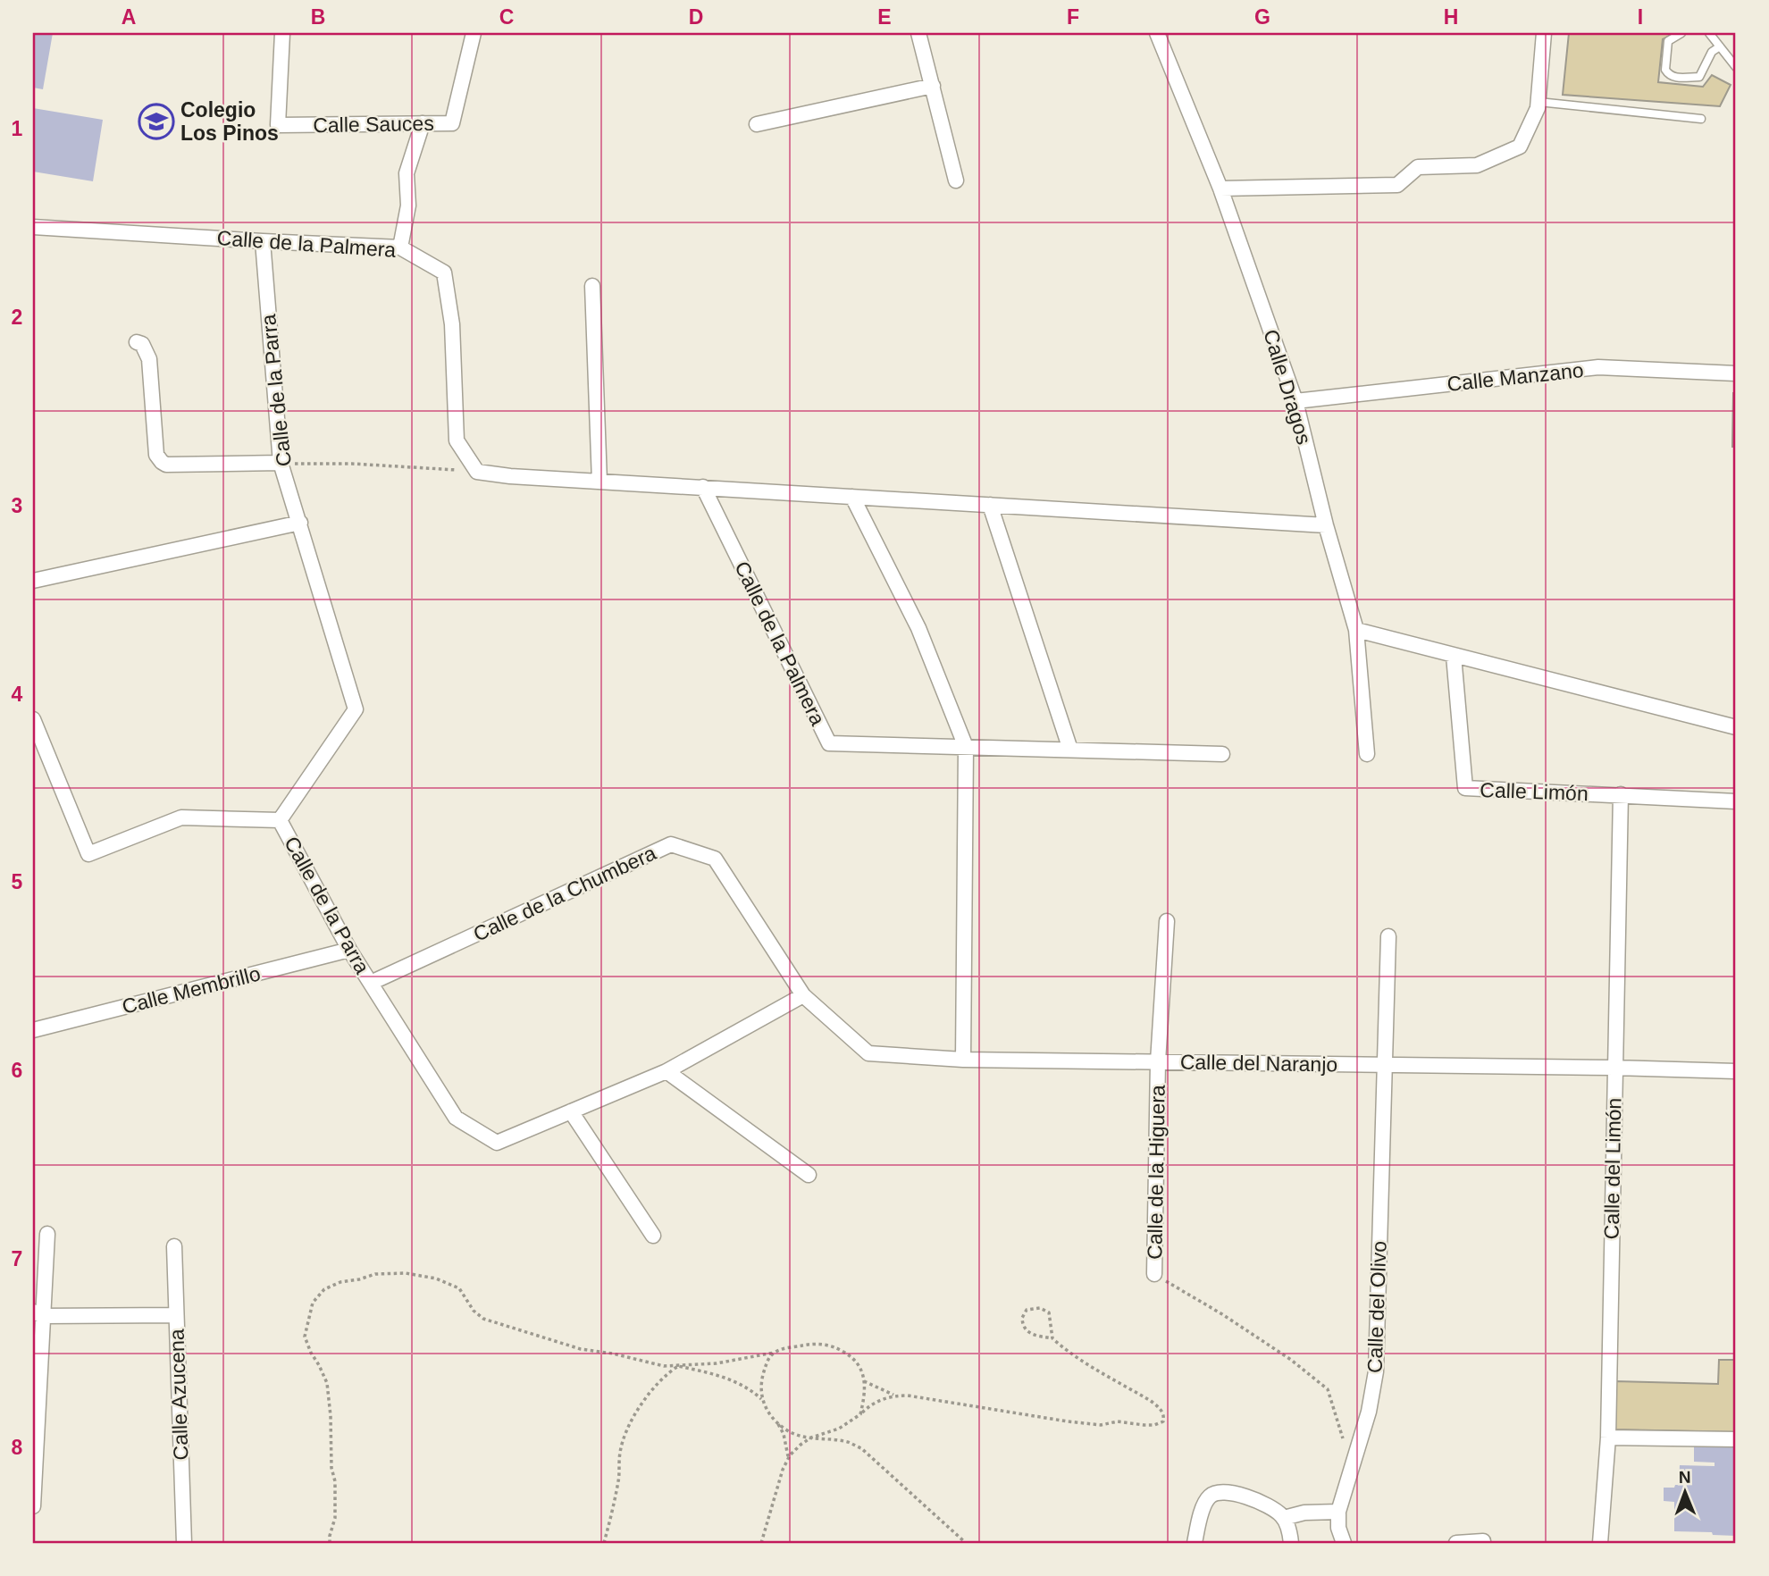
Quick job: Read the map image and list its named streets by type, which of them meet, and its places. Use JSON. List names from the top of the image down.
{
  "streets": {
    "street": [
      "Calle Sauces",
      "Calle de la Palmera",
      "Calle Manzano",
      "Calle Dragos",
      "Calle de la Parra",
      "Calle Limón",
      "Calle de la Chumbera",
      "Calle Membrillo",
      "Calle del Naranjo",
      "Calle del Limón",
      "Calle de la Higuera",
      "Calle del Olivo",
      "Calle Azucena"
    ]
  },
  "crossings": [
    ["Calle de la Palmera", "Calle de la Parra"],
    ["Calle Manzano", "Calle Dragos"],
    ["Calle de la Parra", "Calle de la Chumbera"],
    ["Calle de la Parra", "Calle Membrillo"],
    ["Calle de la Parra", "Calle del Naranjo"],
    ["Calle Limón", "Calle del Limón"],
    ["Calle de la Chumbera", "Calle del Naranjo"],
    ["Calle del Naranjo", "Calle del Limón"],
    ["Calle del Naranjo", "Calle de la Higuera"],
    ["Calle del Naranjo", "Calle del Olivo"]
  ],
  "places": {
    "school or university": ["Colegio Los Pinos"]
  },
  "north": "top",
  "grid": {
    "columns": [
      "A",
      "B",
      "C",
      "D",
      "E",
      "F",
      "G",
      "H",
      "I"
    ],
    "rows": [
      "1",
      "2",
      "3",
      "4",
      "5",
      "6",
      "7",
      "8"
    ]
  }
}
